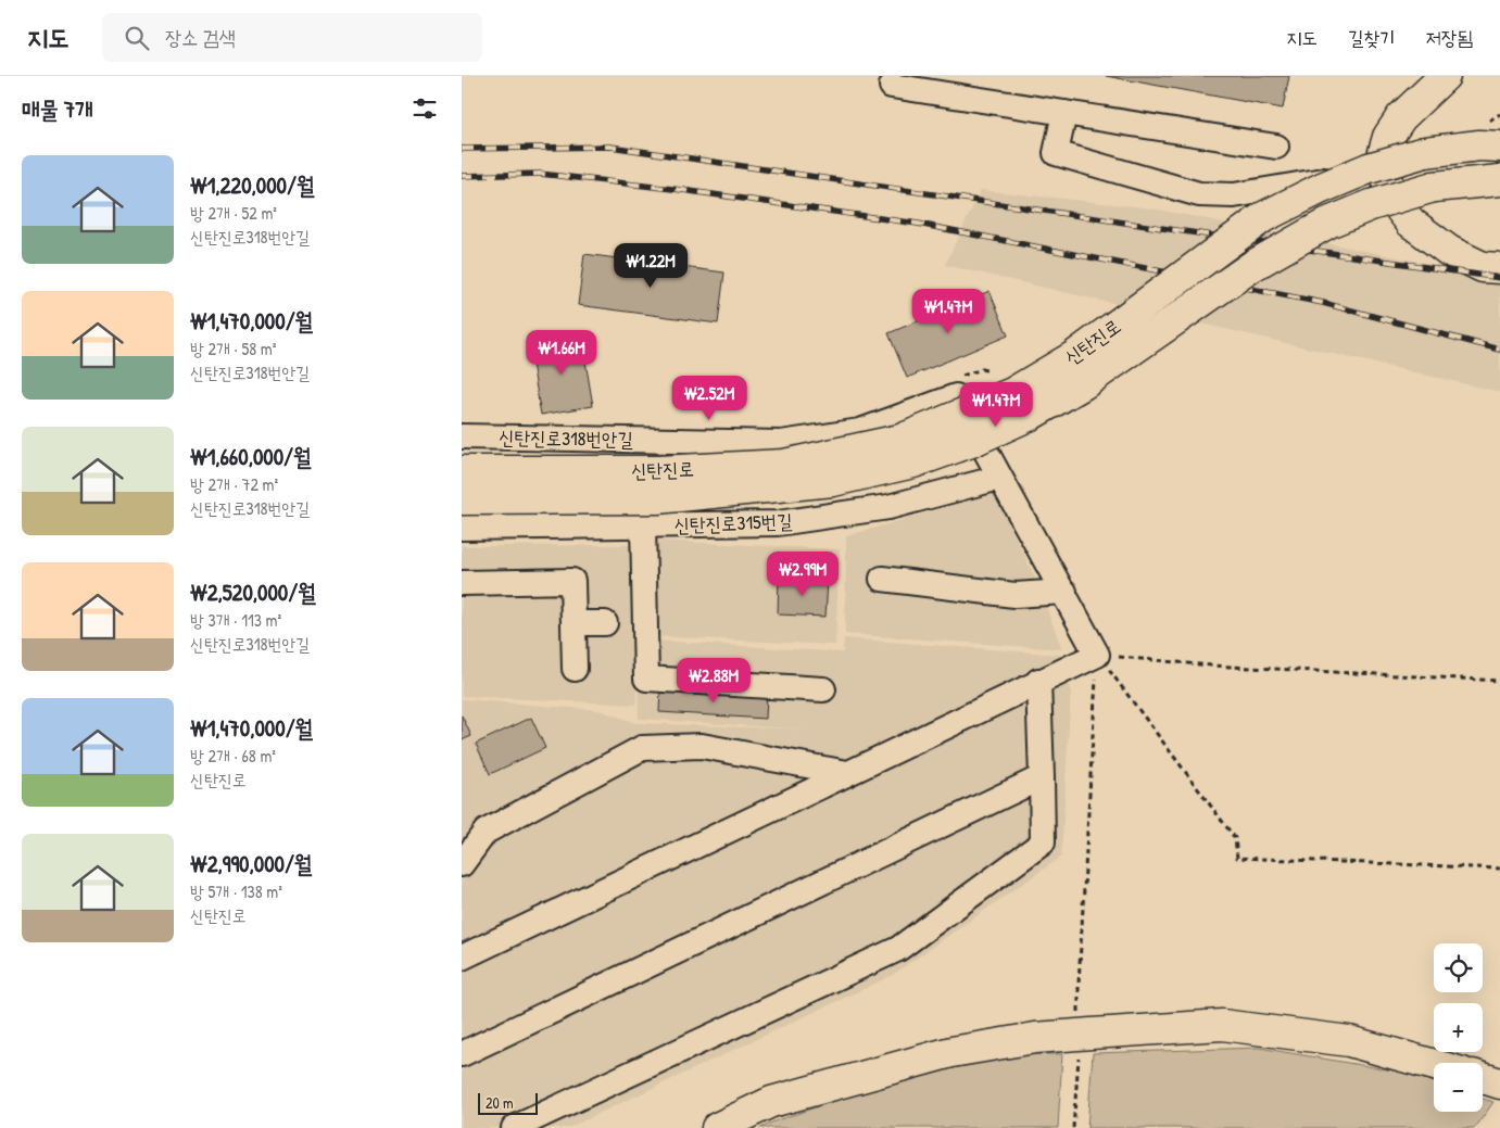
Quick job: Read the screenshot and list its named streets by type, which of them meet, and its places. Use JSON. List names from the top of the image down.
{
  "streets": {
    "main road": ["신탄진로"],
    "street": ["신탄진로318번안길", "신탄진로315번길"]
  },
  "crossings": [
    ["신탄진로318번안길", "신탄진로315번길"]
  ],
  "scale_bar": "20 m",
  "page": {
    "header": "지도",
    "search": "장소 검색",
    "nav": ["지도", "길찾기", "저장됨"],
    "heading": "매물 7개",
    "list": [
      {
        "name": "₩1,220,000/월",
        "note": "방 2개 · 52 m² · 신탄진로318번안길"
      },
      {
        "name": "₩1,470,000/월",
        "note": "방 2개 · 58 m² · 신탄진로318번안길"
      },
      {
        "name": "₩1,660,000/월",
        "note": "방 2개 · 72 m² · 신탄진로318번안길"
      },
      {
        "name": "₩2,520,000/월",
        "note": "방 3개 · 113 m² · 신탄진로318번안길"
      },
      {
        "name": "₩1,470,000/월",
        "note": "방 2개 · 68 m² · 신탄진로"
      },
      {
        "name": "₩2,990,000/월",
        "note": "방 5개 · 138 m² · 신탄진로"
      }
    ],
    "price": [
      "₩1.22M",
      "₩1.47M",
      "₩1.66M",
      "₩2.52M",
      "₩1.47M",
      "₩2.99M",
      "₩2.88M"
    ],
    "map_buttons": ["+", "−"],
    "scale": "20 m"
  }
}
